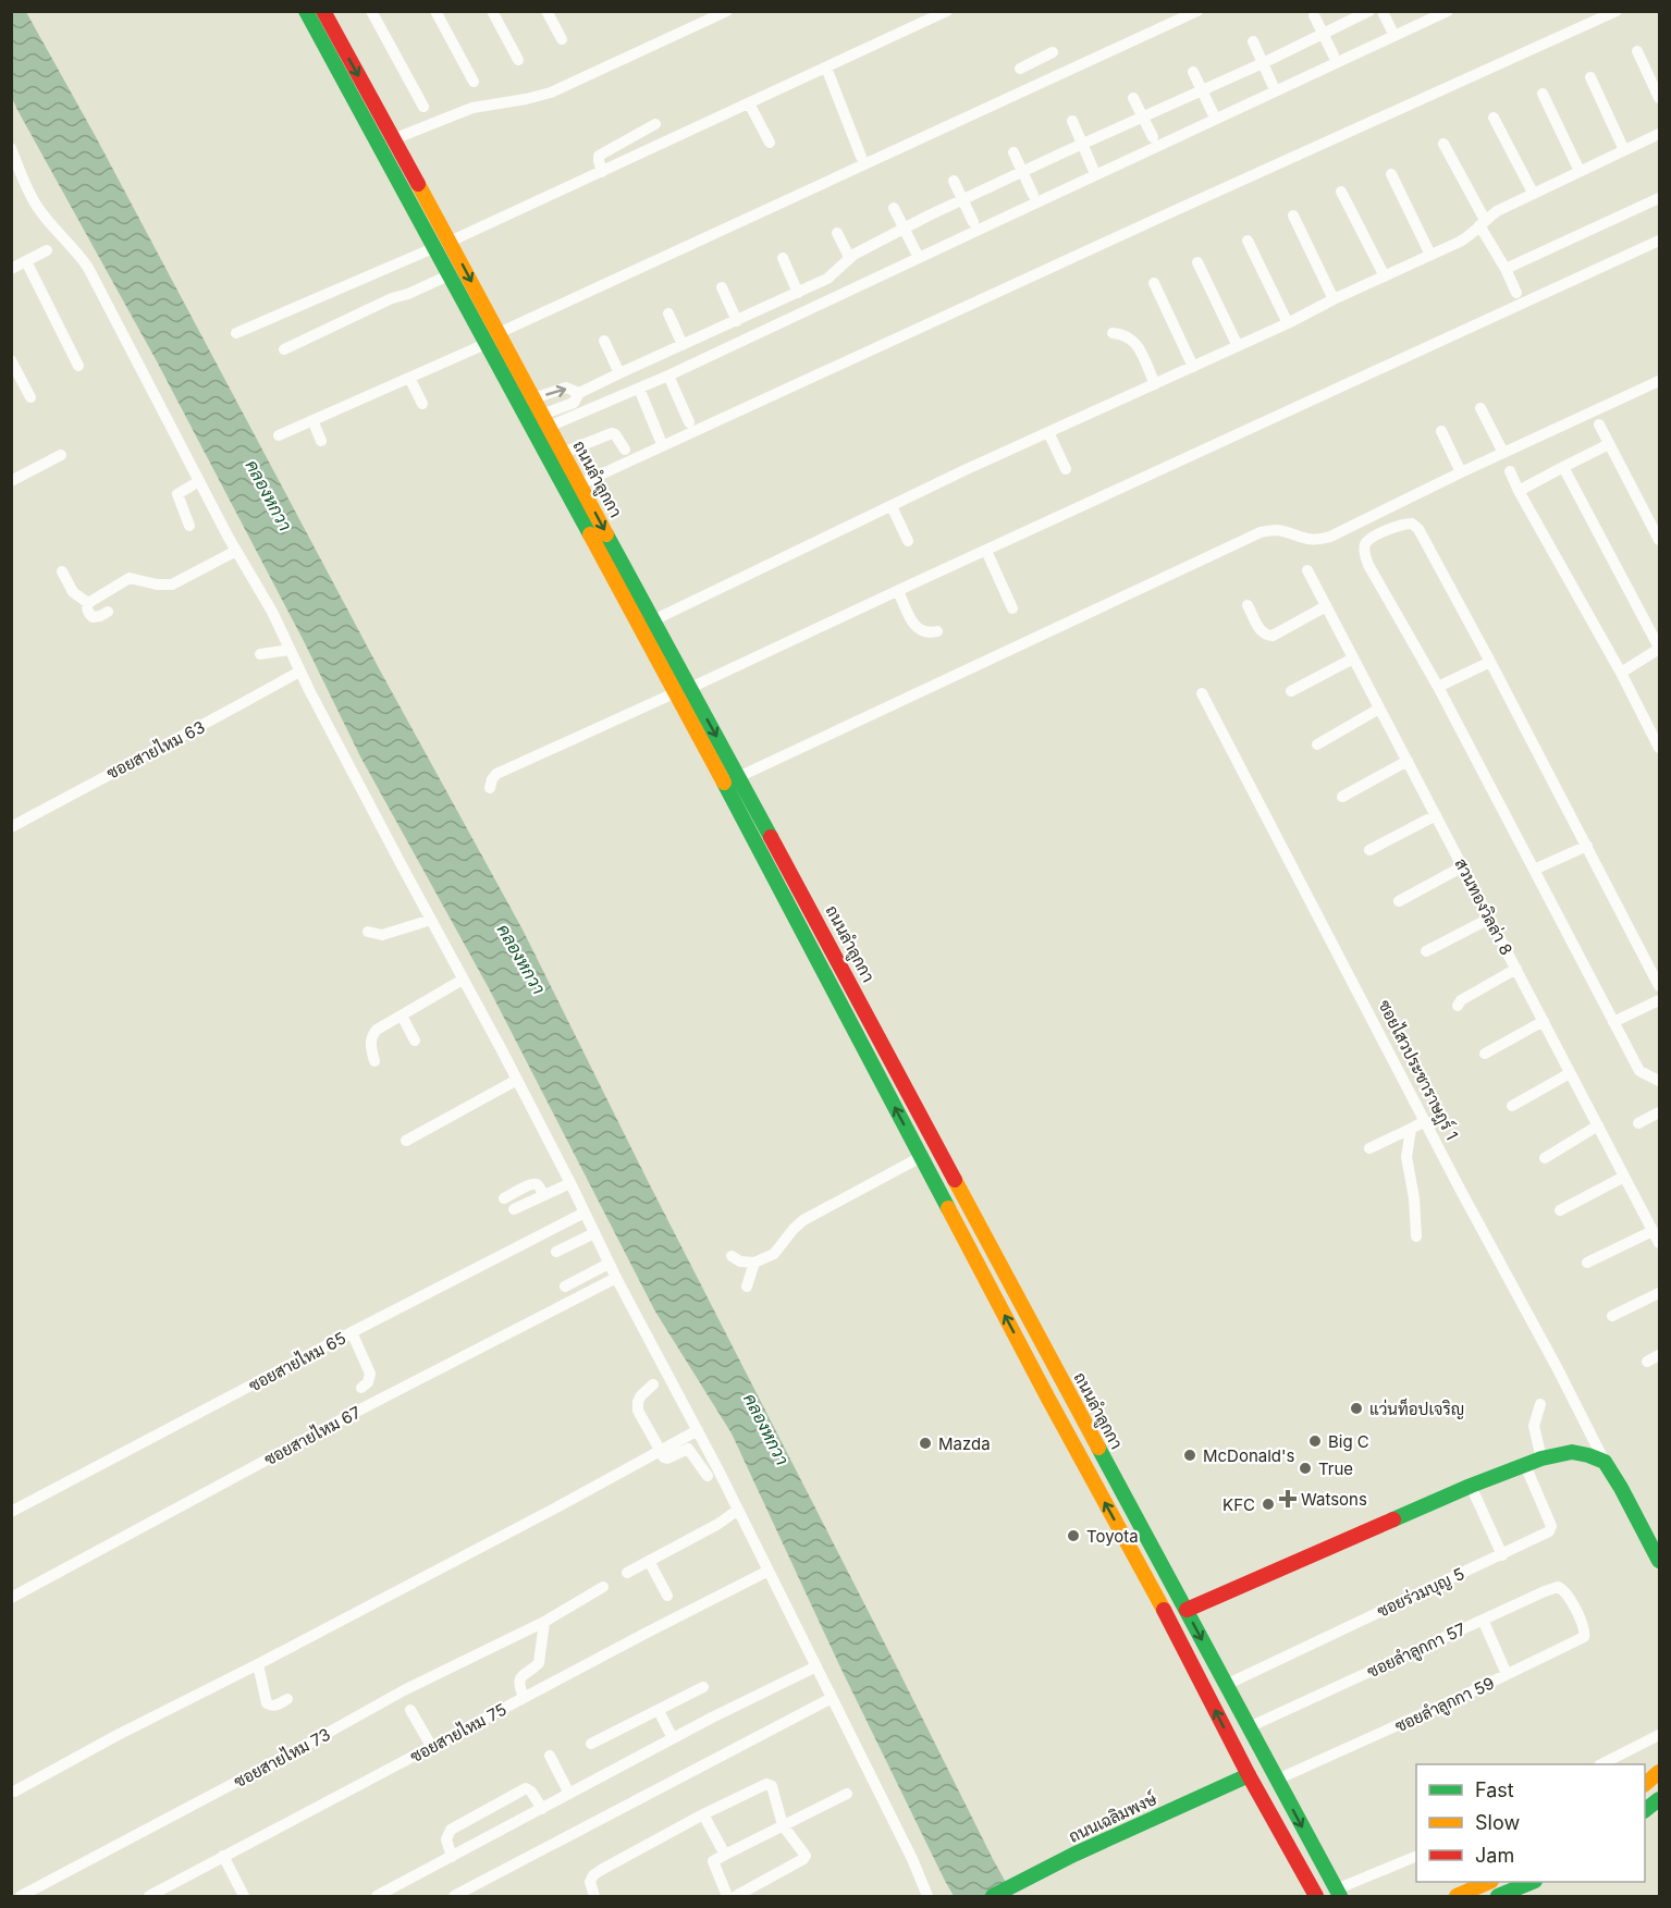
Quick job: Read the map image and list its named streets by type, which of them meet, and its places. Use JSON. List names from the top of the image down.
{
  "streets": {
    "main road": ["ถนนลำลูกกา", "ซอยไสวประชาราษฎร์ 1", "ถนนเฉลิมพงษ์"],
    "street": [
      "ซอยสายไหม 63",
      "สวนทองวิลล่า 8",
      "ซอยสายไหม 65",
      "ซอยสายไหม 67",
      "ซอยร่วมบุญ 5",
      "ซอยลำลูกกา 57",
      "ซอยลำลูกกา 59",
      "ซอยสายไหม 75",
      "ซอยสายไหม 73"
    ]
  },
  "crossings": [
    ["ถนนลำลูกกา", "ซอยร่วมบุญ 5"],
    ["ถนนลำลูกกา", "ซอยลำลูกกา 57"],
    ["ถนนลำลูกกา", "ซอยลำลูกกา 59"],
    ["ถนนลำลูกกา", "ถนนเฉลิมพงษ์"],
    ["ซอยลำลูกกา 57", "ซอยลำลูกกา 59"]
  ],
  "water": ["คลองหกวา"],
  "places": {
    "other": [
      "แว่นท็อปเจริญ",
      "Big C",
      "Mazda",
      "McDonald's",
      "True",
      "KFC",
      "Toyota"
    ],
    "health": ["Watsons"]
  },
  "legend": ["Fast", "Slow", "Jam"]
}
